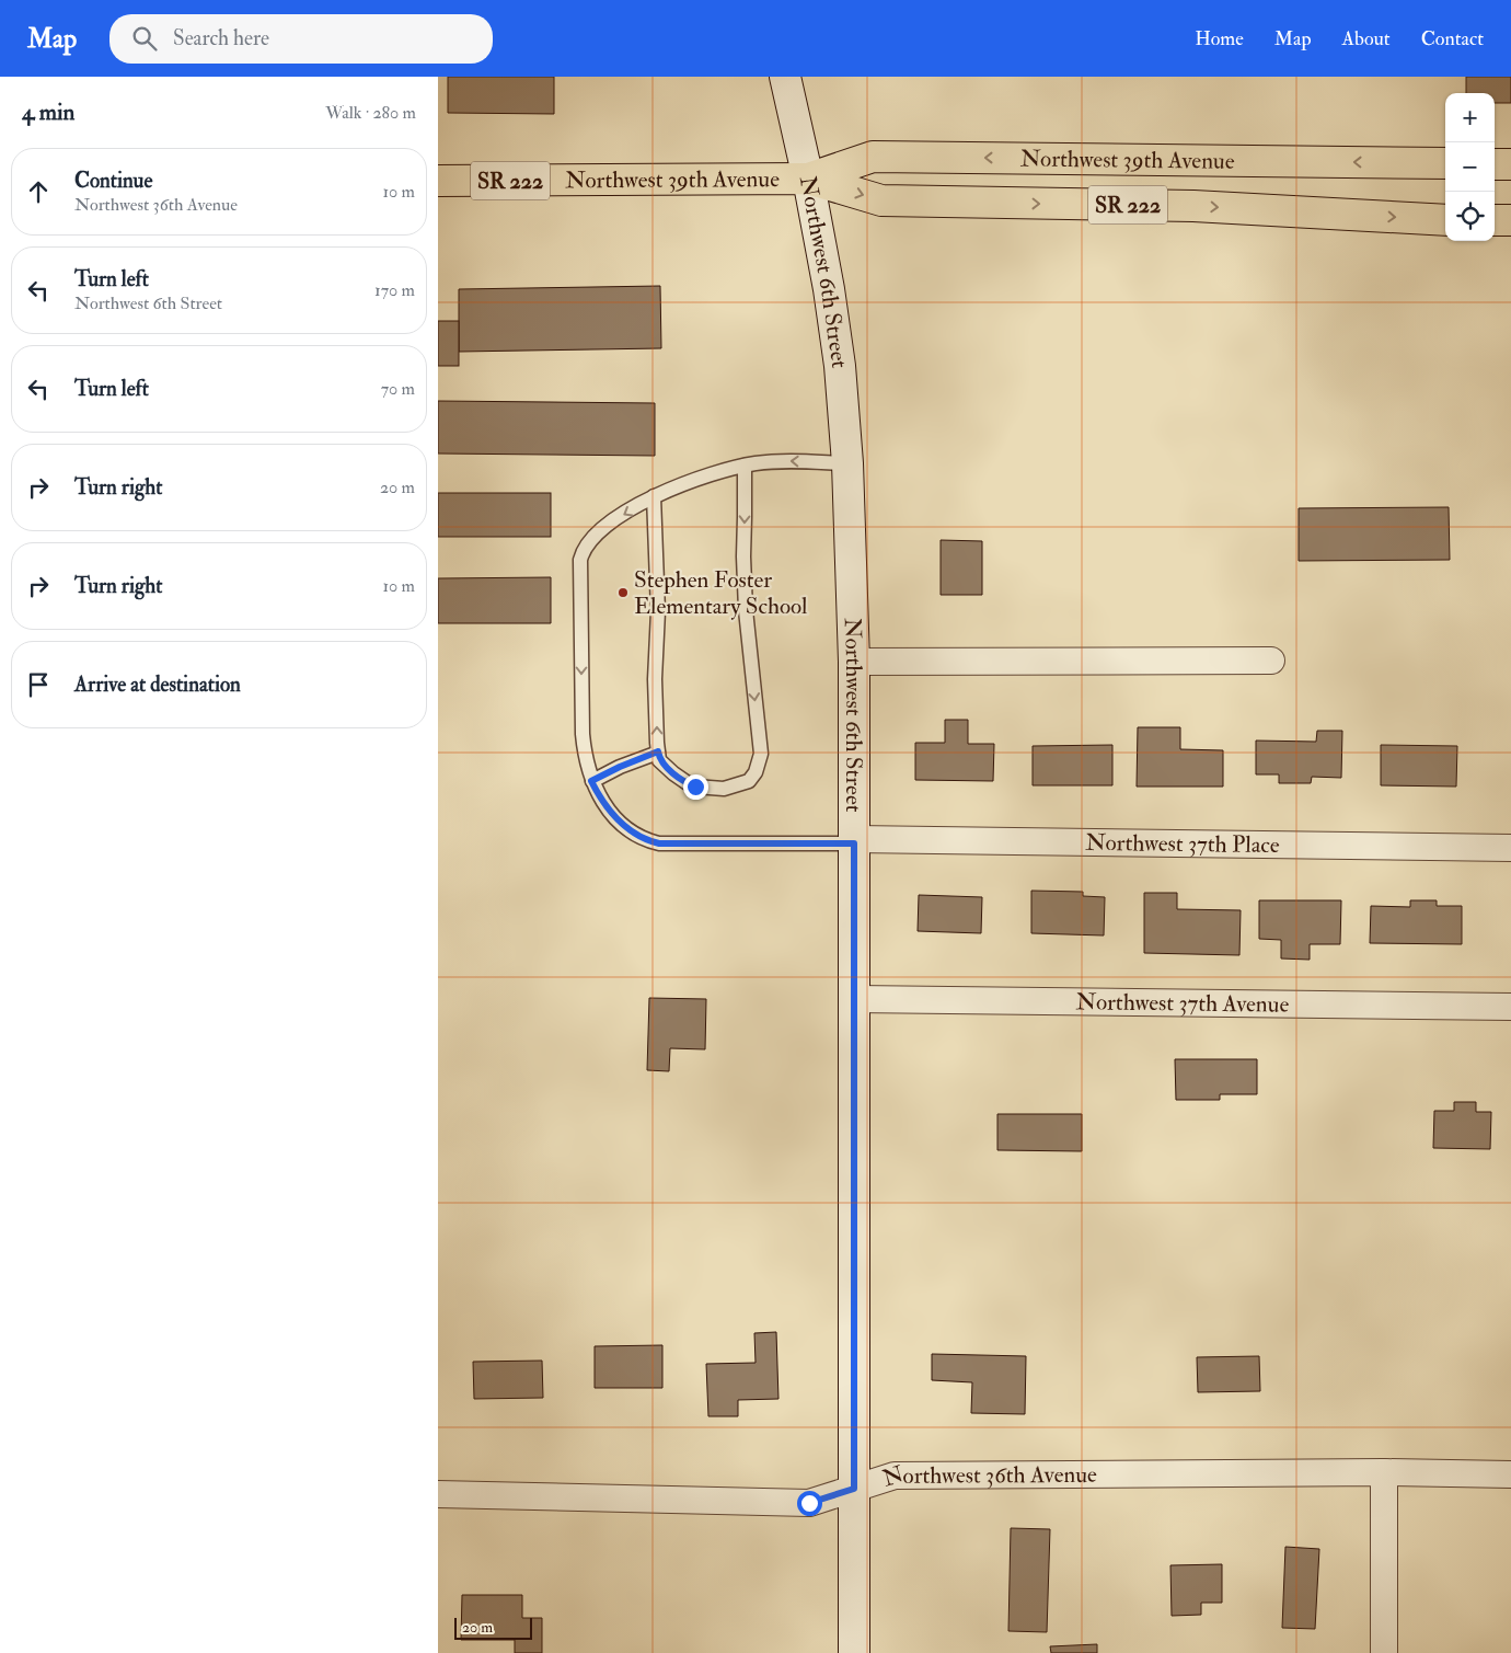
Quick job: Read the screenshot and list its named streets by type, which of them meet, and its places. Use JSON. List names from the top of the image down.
{
  "streets": {
    "main road": ["Northwest 39th Avenue", "SR 222", "Northwest 6th Street"],
    "street": ["Northwest 37th Place", "Northwest 37th Avenue", "Northwest 36th Avenue"]
  },
  "crossings": [
    ["Northwest 39th Avenue", "Northwest 6th Street"],
    ["Northwest 6th Street", "Northwest 37th Place"],
    ["Northwest 6th Street", "Northwest 37th Avenue"],
    ["Northwest 6th Street", "Northwest 36th Avenue"]
  ],
  "places": ["Stephen Foster Elementary School"],
  "scale_bar": "20 m",
  "page": {
    "header": "Map",
    "search": "Search here",
    "nav": [
      "Home",
      "Map",
      "About",
      "Contact"
    ],
    "heading": ["4 min", "Walk · 280 m"],
    "map_buttons": ["+", "−"],
    "list": [
      ["Continue", "Northwest 36th Avenue", "10 m"],
      ["Turn left", "Northwest 6th Street", "170 m"],
      ["Turn left", "70 m"],
      ["Turn right", "20 m"],
      ["Turn right", "10 m"],
      "Arrive at destination"
    ],
    "scale": "20 m"
  }
}
